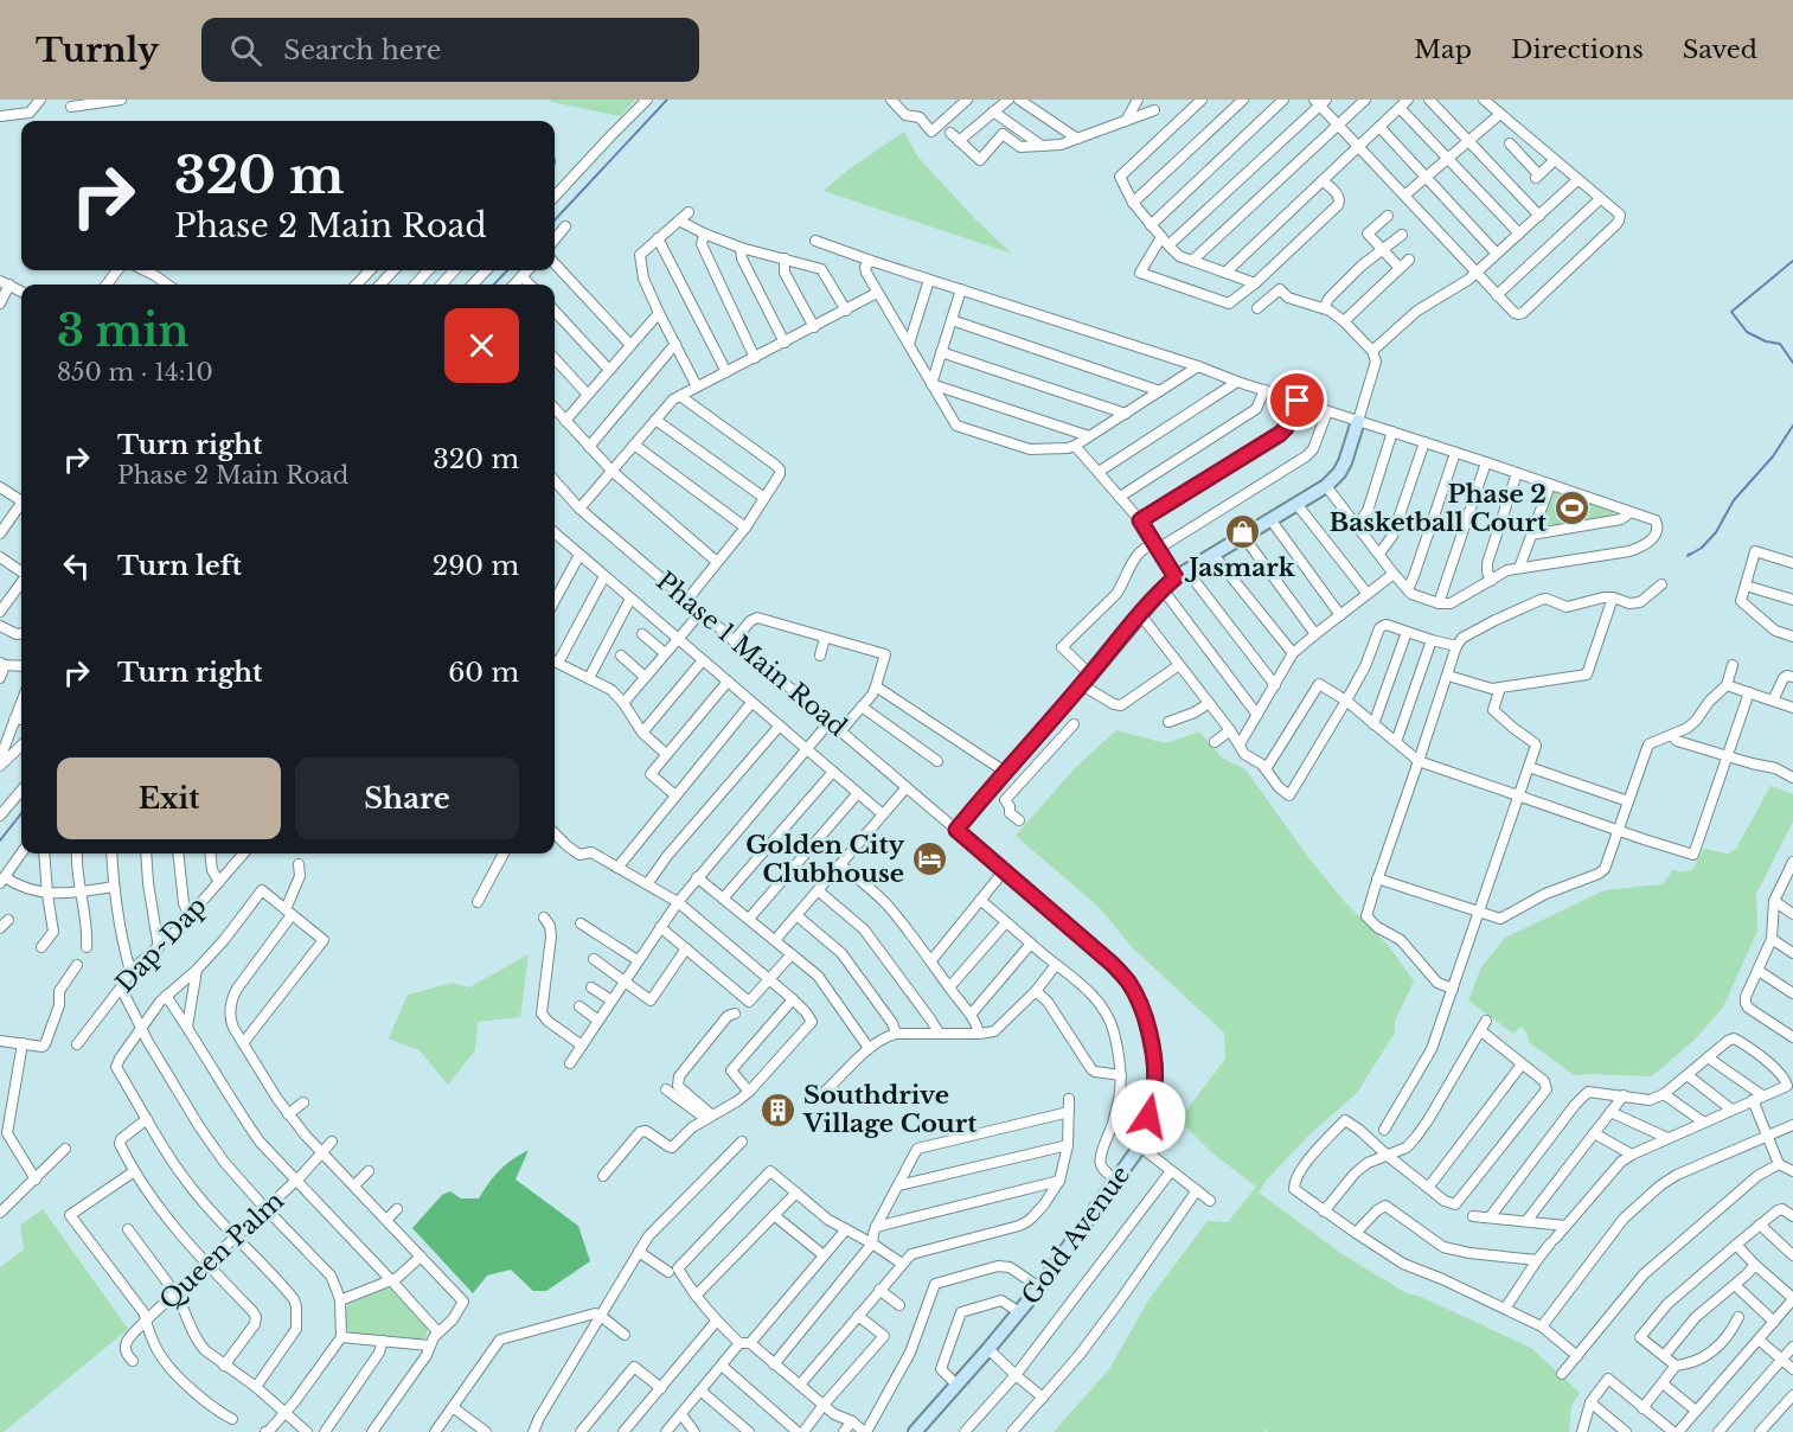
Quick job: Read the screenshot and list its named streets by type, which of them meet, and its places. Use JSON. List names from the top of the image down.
{
  "streets": {
    "street": [
      "Phase 1 Main Road",
      "Dap~Dap",
      "Gold Avenue",
      "Queen Palm"
    ]
  },
  "crossings": [
    ["Phase 1 Main Road", "Gold Avenue"]
  ],
  "places": {
    "sports": ["Phase 2 Basketball Court"],
    "shop": ["Jasmark"],
    "hotel": ["Golden City Clubhouse"],
    "building": ["Southdrive Village Court"]
  },
  "page": {
    "header": "Turnly",
    "search": "Search here",
    "nav": ["Map", "Directions", "Saved"],
    "turn": ["320 m", "Phase 2 Main Road"],
    "heading": ["3 min", "850 m · 14:10"],
    "list": [
      {
        "name": "Turn right",
        "note": "Phase 2 Main Road",
        "value": "320 m"
      },
      {
        "name": "Turn left",
        "value": "290 m"
      },
      {
        "name": "Turn right",
        "value": "60 m"
      }
    ],
    "buttons": ["Exit", "Share"]
  }
}
